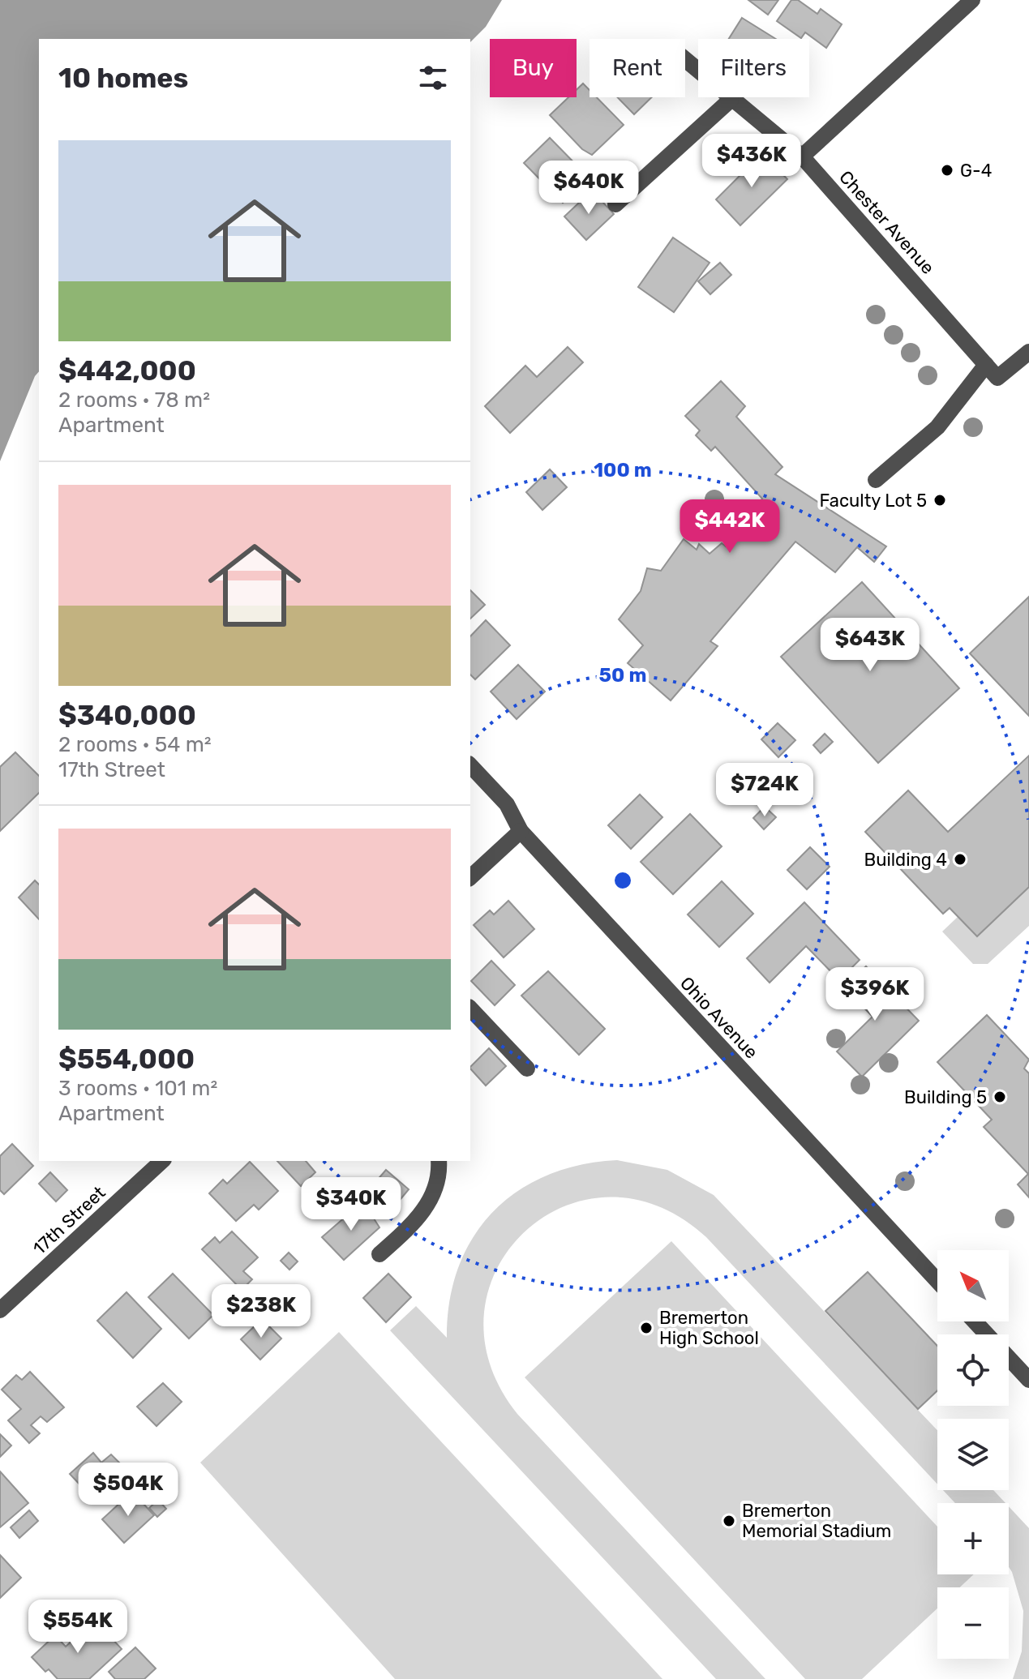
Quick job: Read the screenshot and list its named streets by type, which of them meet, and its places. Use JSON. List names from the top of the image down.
{
  "streets": {
    "street": ["Chester Avenue", "Ohio Avenue", "17th Street"]
  },
  "places": [
    "G-4",
    "Faculty Lot 5",
    "Building 4",
    "Building 5",
    "Bremerton High School",
    "Bremerton Memorial Stadium"
  ],
  "north": "top left",
  "page": {
    "chip": ["Buy", "Rent", "Filters"],
    "heading": "10 homes",
    "list": [
      {
        "name": "$442,000",
        "note": "2 rooms · 78 m² · Apartment"
      },
      {
        "name": "$340,000",
        "note": "2 rooms · 54 m² · 17th Street"
      },
      {
        "name": "$554,000",
        "note": "3 rooms · 101 m² · Apartment"
      }
    ],
    "price": [
      "$436K",
      "$640K",
      "$442K",
      "$643K",
      "$724K",
      "$396K",
      "$340K",
      "$238K",
      "$504K",
      "$554K"
    ],
    "map_buttons": ["+", "−"]
  },
  "rings": ["100 m", "50 m"]
}
